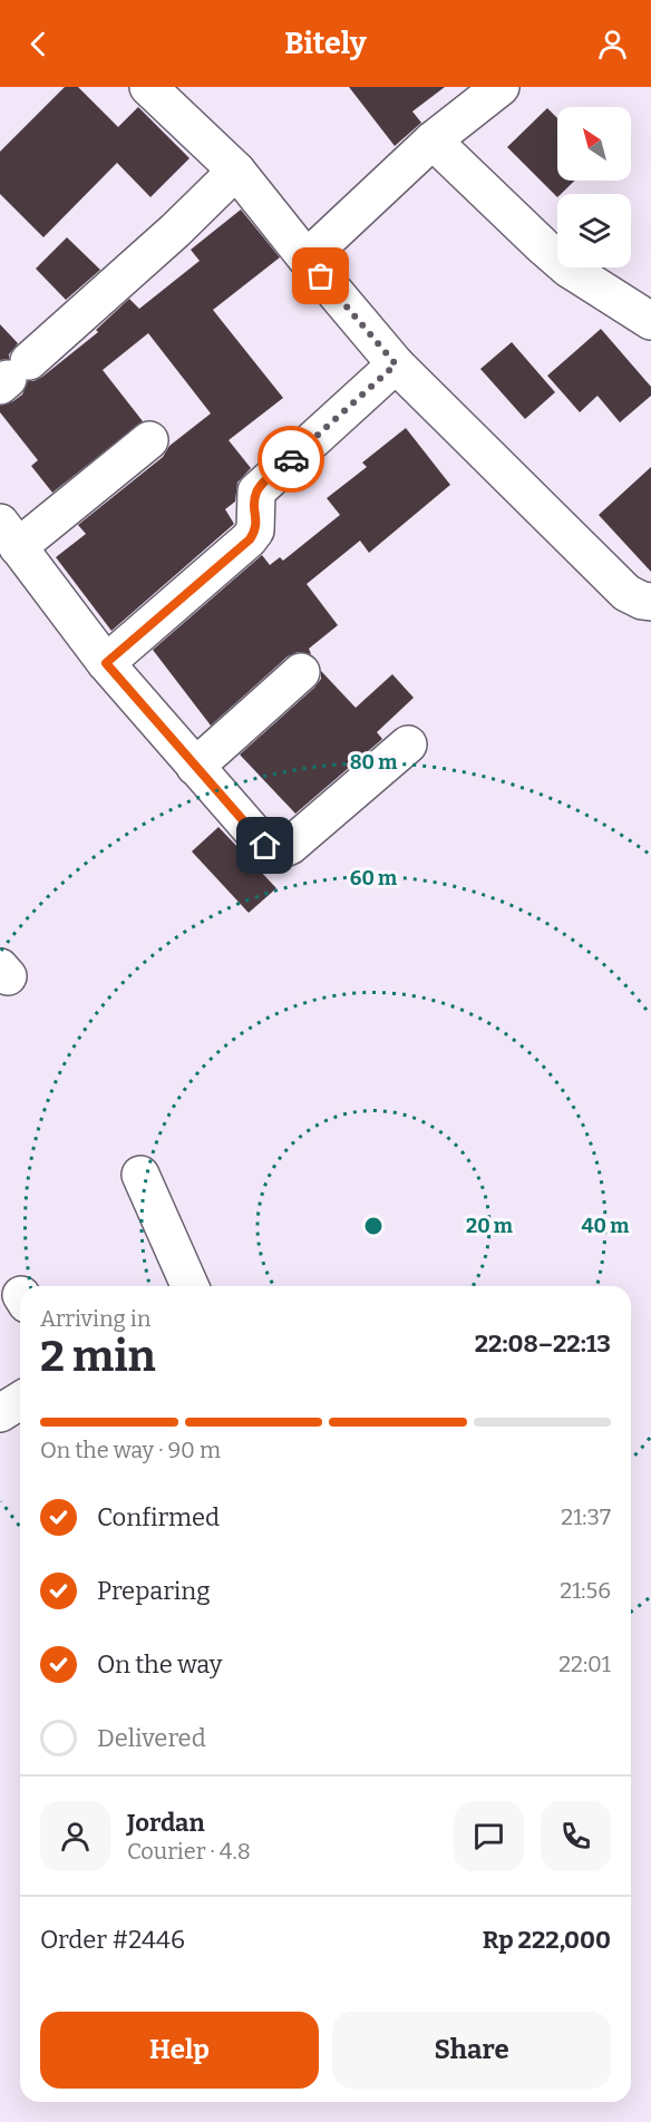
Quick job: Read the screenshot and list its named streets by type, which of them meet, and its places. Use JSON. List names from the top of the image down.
{
  "north": "top left",
  "page": {
    "header": "Bitely",
    "heading": ["2 min", "Arriving in", "22:08–22:13"],
    "panel": [
      "Jordan",
      "Courier · 4.8",
      "Order #2446",
      "Rp 222,000"
    ],
    "bar": "On the way · 90 m",
    "list": [
      ["Confirmed", "21:37"],
      ["Preparing", "21:56"],
      ["On the way", "22:01"],
      "Delivered"
    ],
    "buttons": ["Help", "Share"]
  },
  "rings": [
    "80 m",
    "60 m",
    "20 m",
    "40 m"
  ]
}
